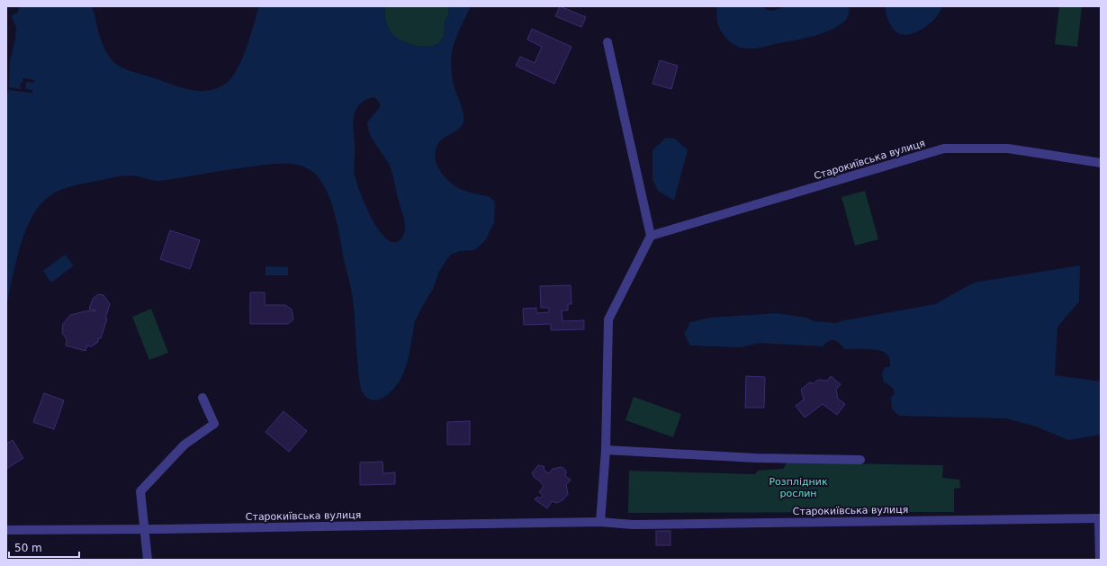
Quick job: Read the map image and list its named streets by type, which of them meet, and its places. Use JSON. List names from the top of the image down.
{
  "streets": {
    "street": ["Старокиївська вулиця"]
  },
  "parks": ["Розплідник рослин"],
  "scale_bar": "50 m"
}
